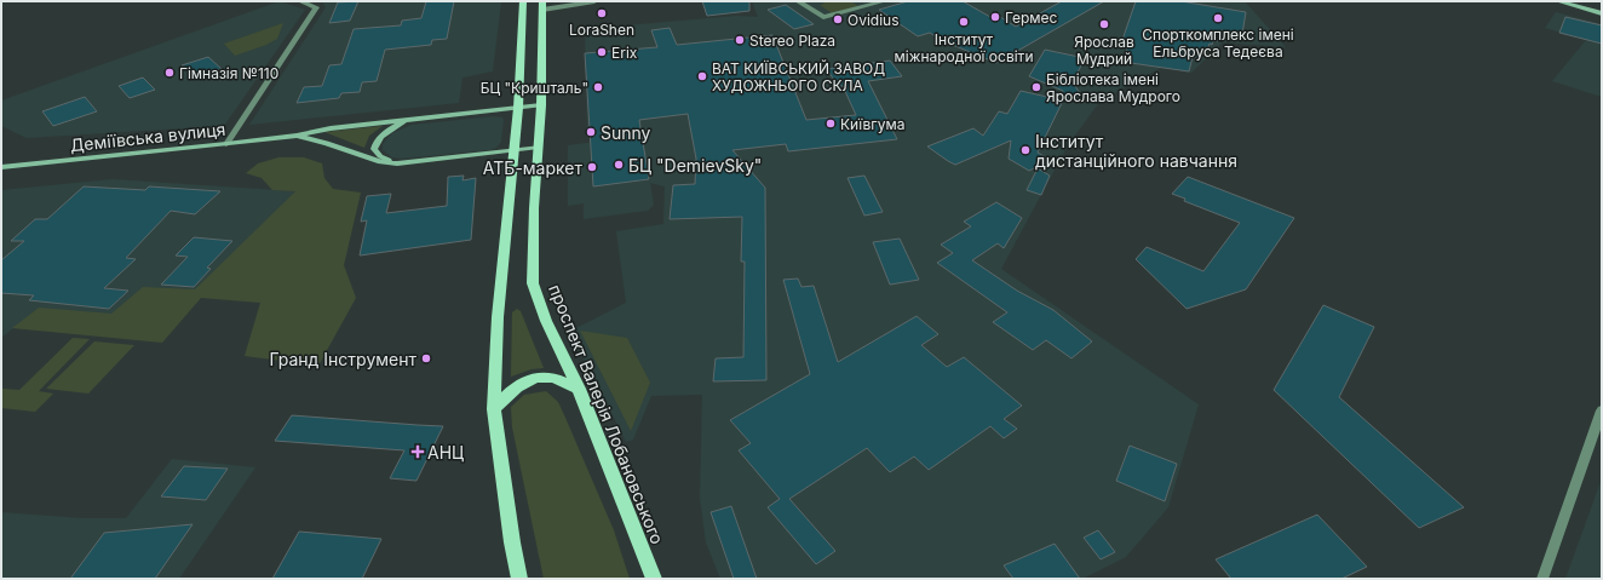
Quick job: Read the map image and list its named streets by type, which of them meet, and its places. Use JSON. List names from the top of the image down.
{
  "streets": {
    "main road": ["проспект Валерія Лобановського"],
    "street": ["Деміївська вулиця"]
  },
  "crossings": [
    ["Деміївська вулиця", "проспект Валерія Лобановського"]
  ],
  "places": {
    "other": [
      "LoraShen",
      "Гермес",
      "Спорткомплекс імені Ельбруса Тедеєва",
      "Ovidius",
      "Інститут міжнародної освіти",
      "Ярослав Мудрий",
      "Stereo Plaza",
      "Erix",
      "Гімназія №110",
      "ВАТ КИЇВСЬКИЙ ЗАВОД ХУДОЖНЬОГО СКЛА",
      "БЦ \"Кришталь\"",
      "Бібліотека імені Ярослава Мудрого",
      "Київгума",
      "Sunny",
      "Інститут дистанційного навчання",
      "БЦ \"DemievSky\"",
      "АТБ-маркет",
      "Гранд Інструмент"
    ],
    "health": ["АНЦ"]
  }
}
